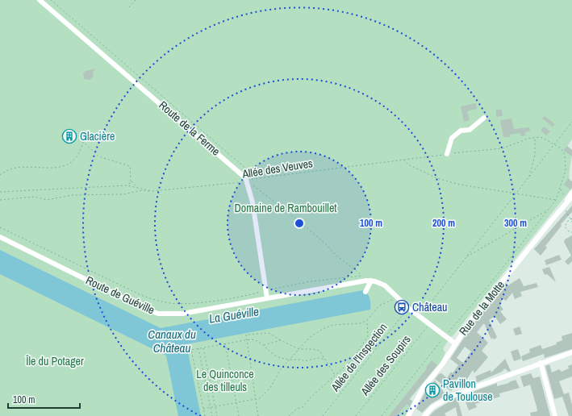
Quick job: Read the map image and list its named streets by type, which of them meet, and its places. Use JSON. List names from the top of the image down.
{
  "streets": {
    "street": ["Route de la Ferme", "Route de Guéville", "Rue de la Motte"],
    "path": ["Allée des Veuves", "Allée de l'Inspection", "Allée des Soupirs"]
  },
  "crossings": [
    ["Route de la Ferme", "Allée des Veuves"]
  ],
  "water": ["La Guéville", "Canaux du Château"],
  "parks": ["Domaine de Rambouillet", "Île du Potager", "Le Quinconce des tilleuls"],
  "places": {
    "building": ["Glacière", "Pavillon de Toulouse"],
    "bus stop": ["Château"]
  },
  "scale_bar": "100 m",
  "rings": ["100 m", "200 m", "300 m"]
}
